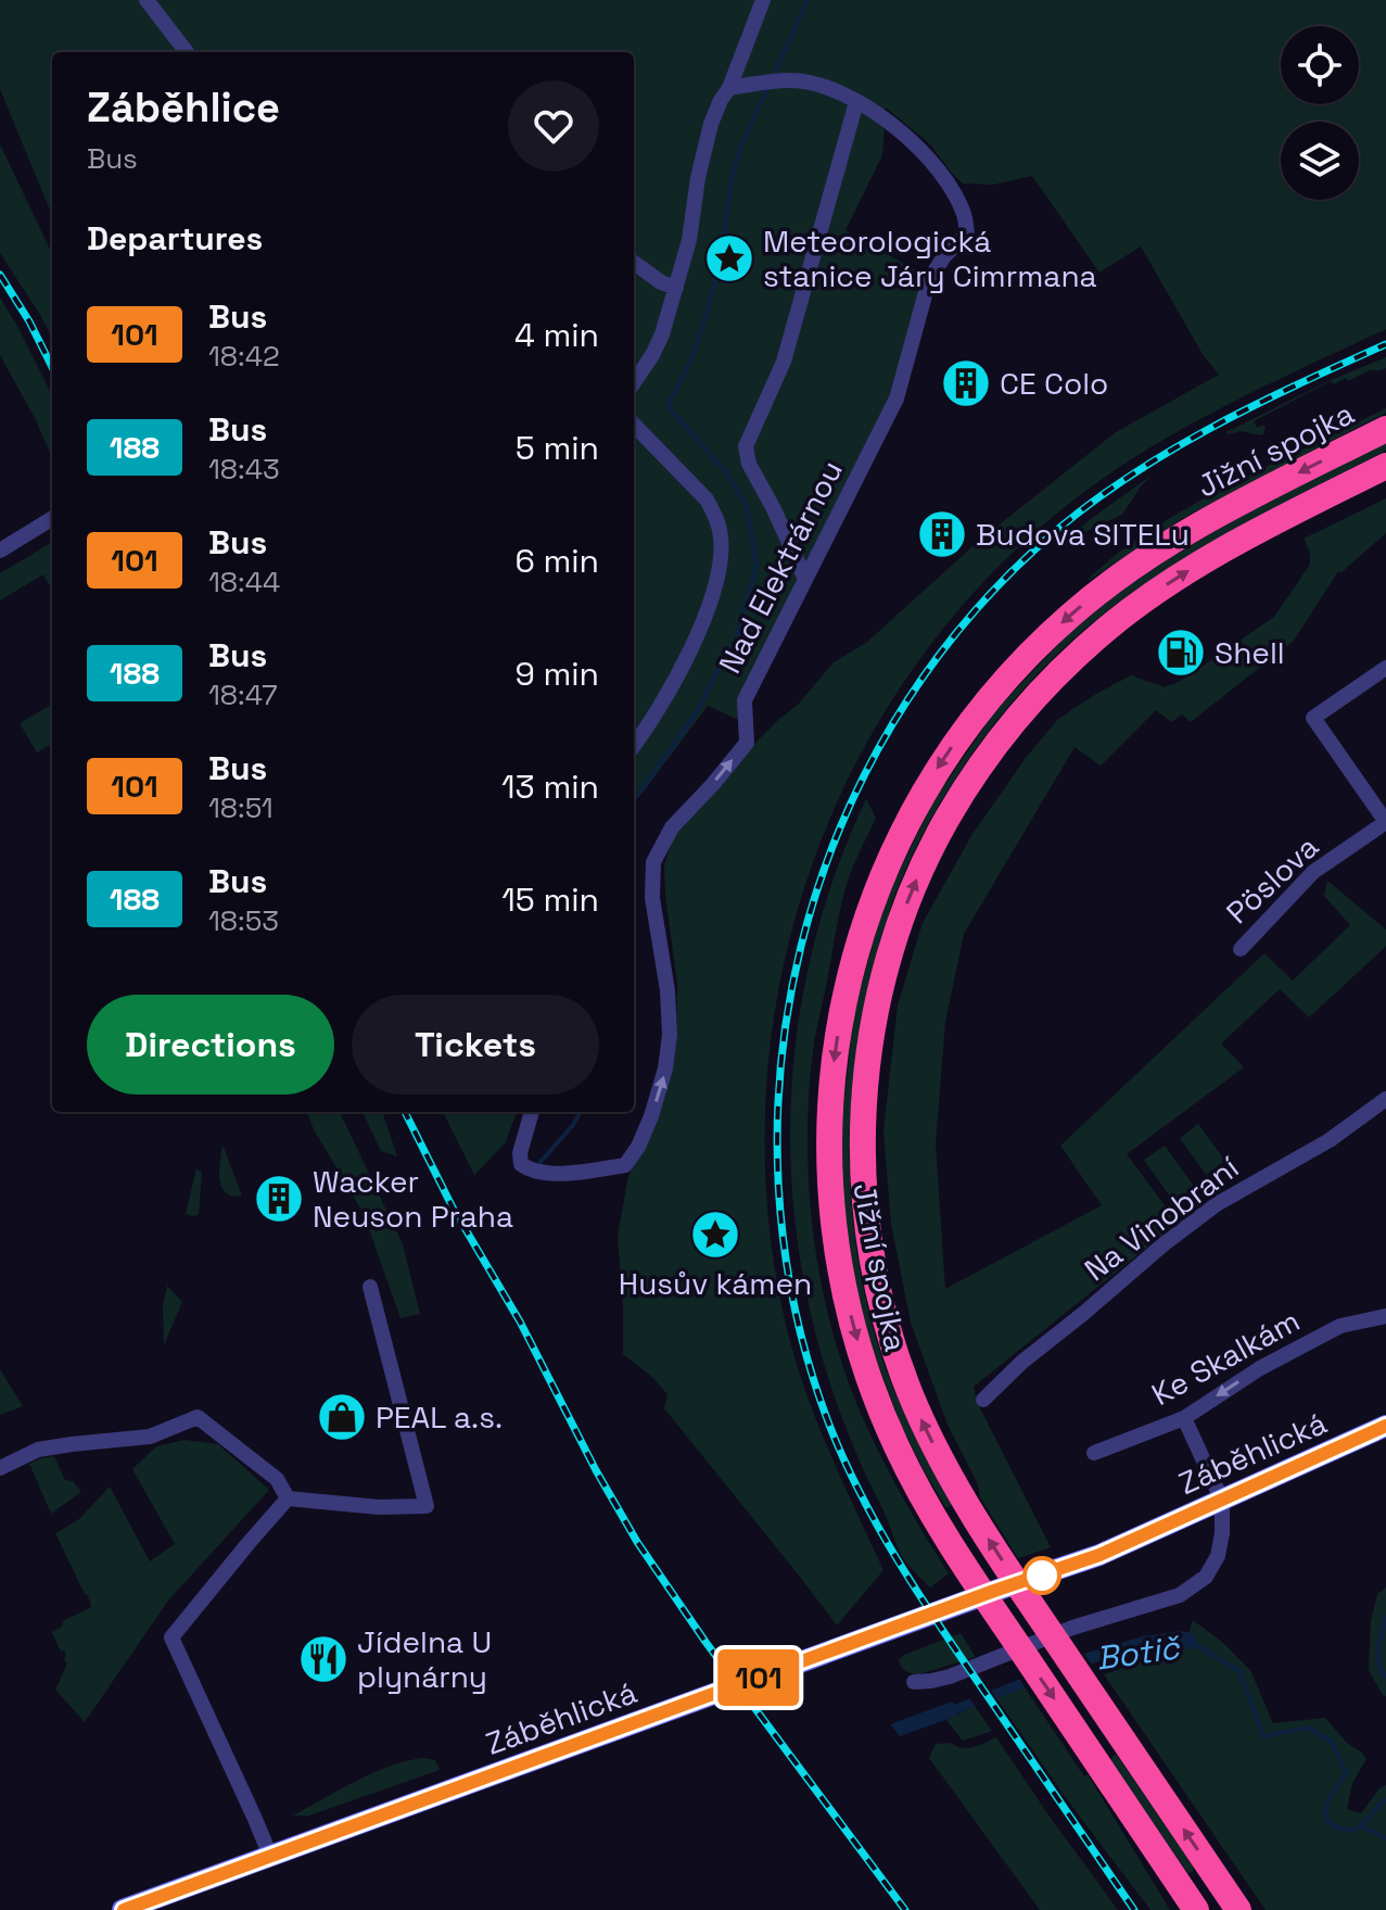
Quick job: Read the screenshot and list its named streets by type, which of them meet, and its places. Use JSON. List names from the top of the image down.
{
  "streets": {
    "highway": ["Jižní spojka"],
    "street": [
      "Nad Elektrárnou",
      "Pöslova",
      "Na Vinobraní",
      "Ke Skalkám",
      "Záběhlická"
    ]
  },
  "one_way": ["Nad Elektrárnou", "Ke Skalkám"],
  "water": ["Botič"],
  "places": {
    "place": ["Meteorologická stanice Járy Cimrmana", "Husův kámen"],
    "building": ["CE Colo", "Budova SITELu", "Wacker Neuson Praha"],
    "fuel station": ["Shell"],
    "shop": ["PEAL a.s."],
    "restaurant": ["Jídelna U plynárny"]
  },
  "lines": ["bus line 101"],
  "page": {
    "on_map": "101",
    "heading": [
      ["Záběhlice", "Bus"],
      "Departures"
    ],
    "list": [
      {
        "mark": "101",
        "name": "Bus",
        "note": "18:42",
        "value": "4 min"
      },
      {
        "mark": "188",
        "name": "Bus",
        "note": "18:43",
        "value": "5 min"
      },
      {
        "mark": "101",
        "name": "Bus",
        "note": "18:44",
        "value": "6 min"
      },
      {
        "mark": "188",
        "name": "Bus",
        "note": "18:47",
        "value": "9 min"
      },
      {
        "mark": "101",
        "name": "Bus",
        "note": "18:51",
        "value": "13 min"
      },
      {
        "mark": "188",
        "name": "Bus",
        "note": "18:53",
        "value": "15 min"
      }
    ],
    "buttons": ["Directions", "Tickets"]
  }
}
